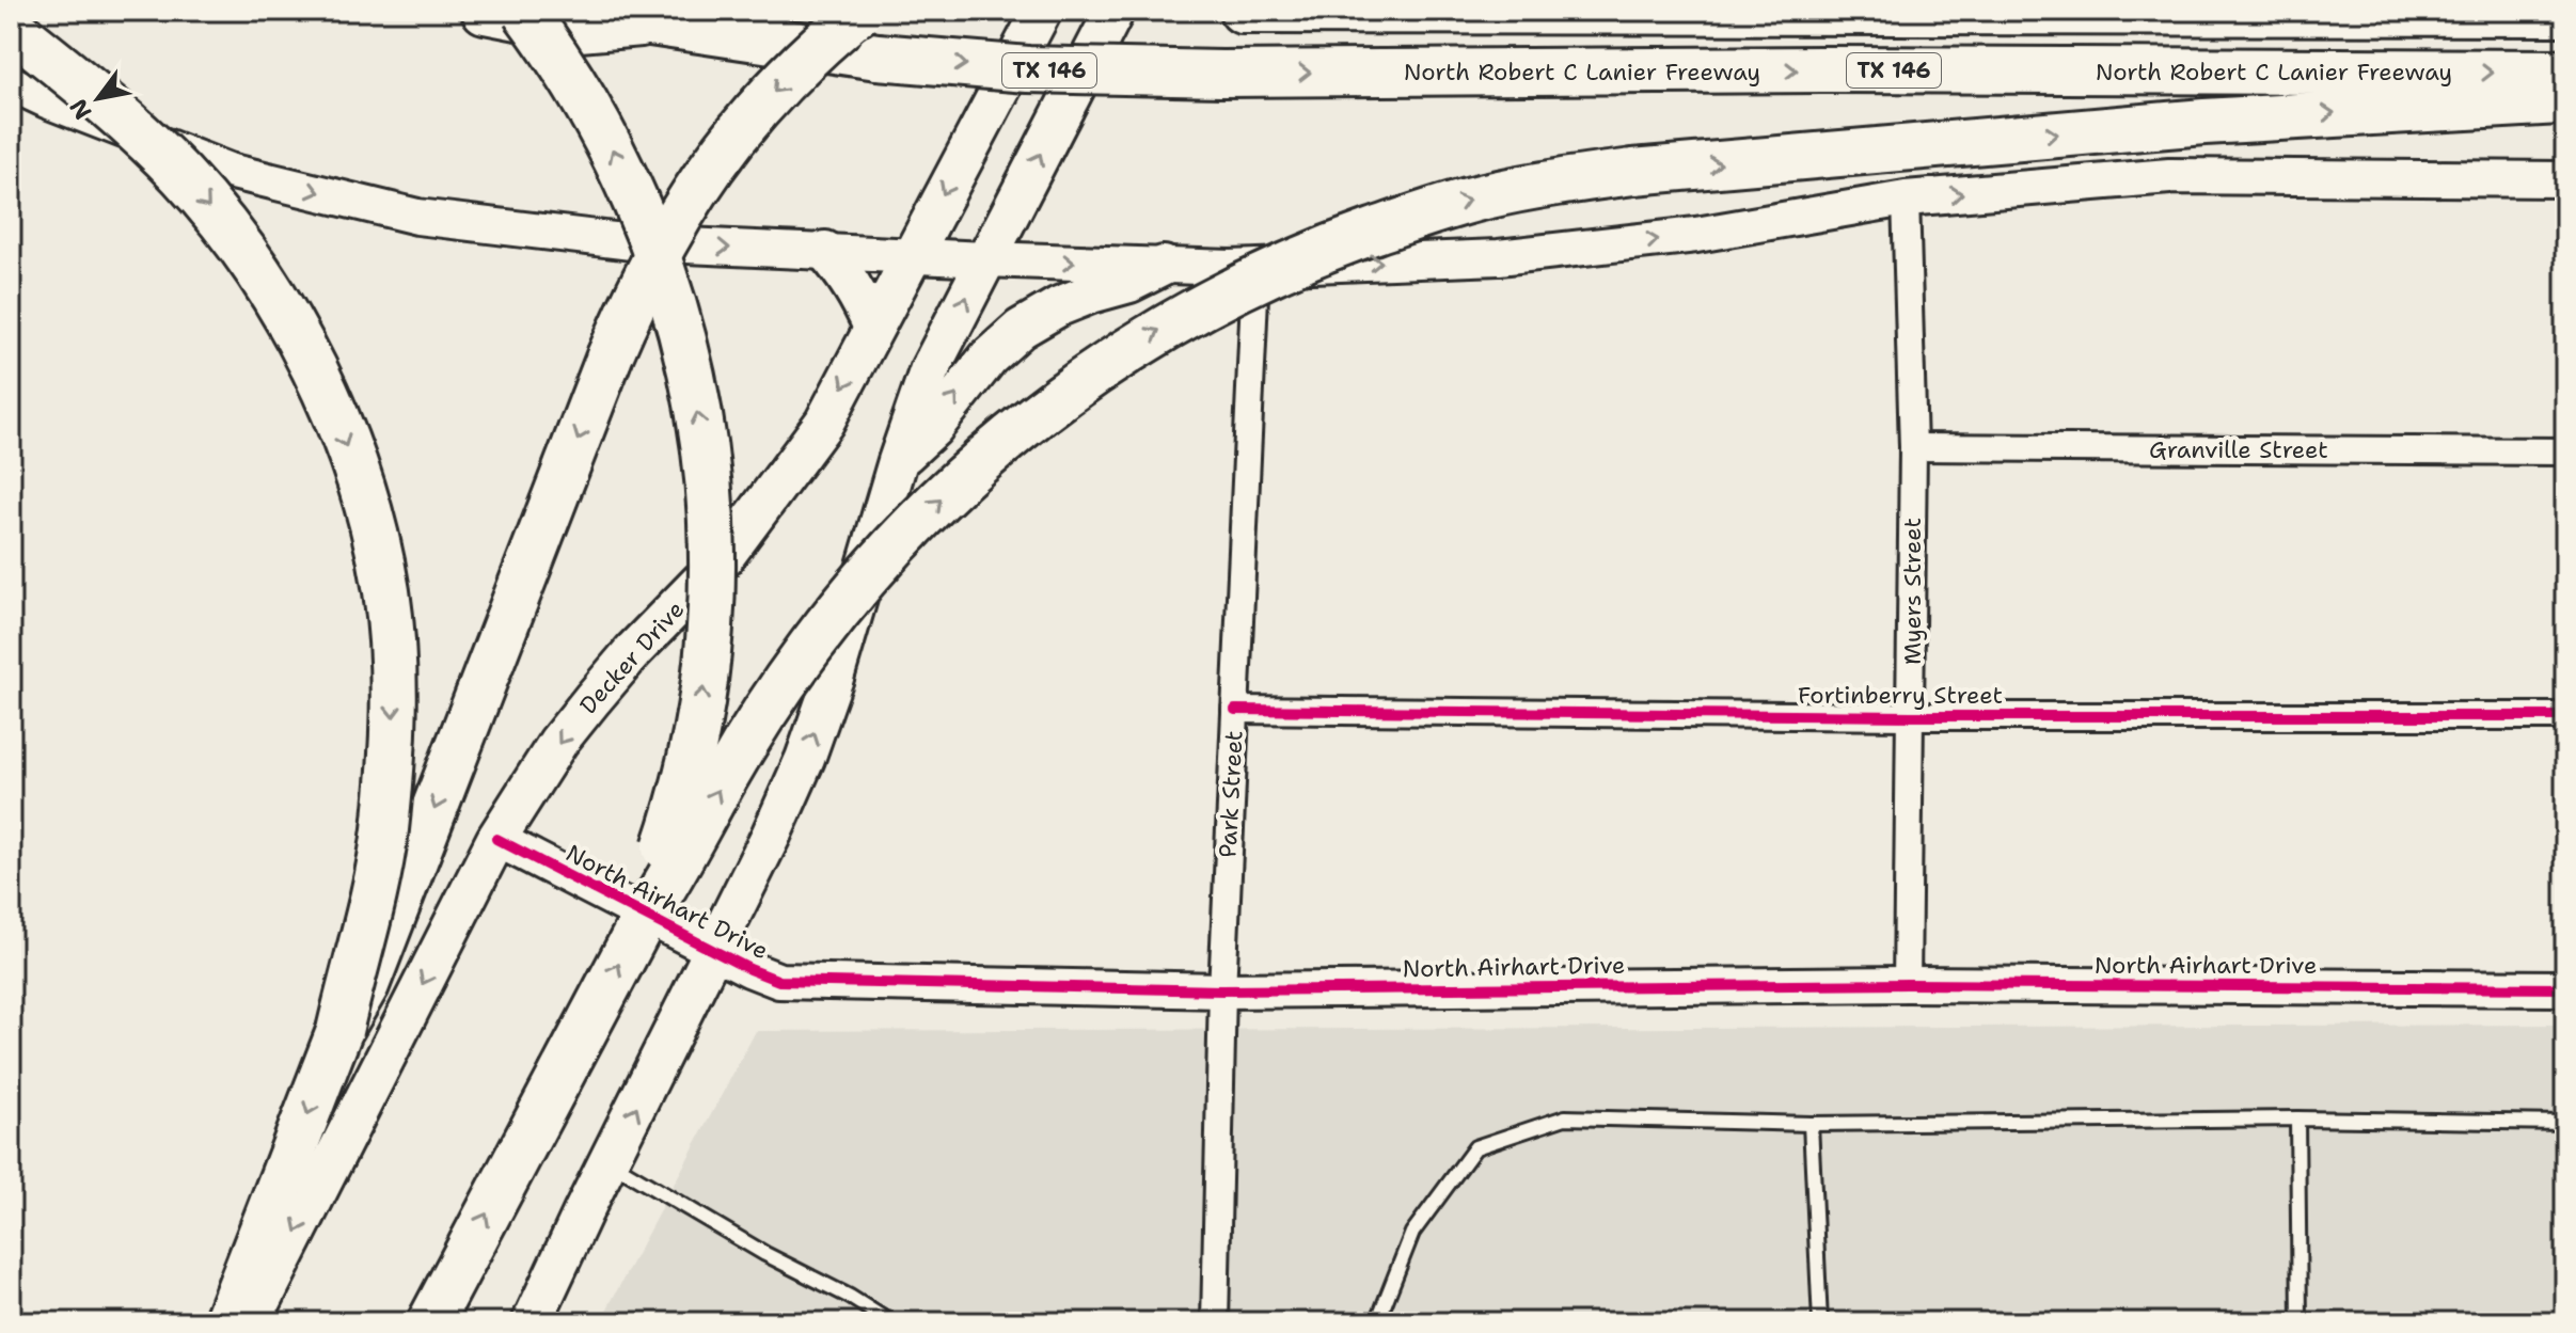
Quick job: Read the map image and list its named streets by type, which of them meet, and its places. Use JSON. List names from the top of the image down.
{
  "streets": {
    "highway": ["TX 146", "North Robert C Lanier Freeway"],
    "main road": ["Decker Drive", "North Airhart Drive"],
    "street": [
      "Granville Street",
      "Myers Street",
      "Fortinberry Street",
      "Park Street"
    ]
  },
  "crossings": [
    ["Granville Street", "Myers Street"],
    ["Myers Street", "Fortinberry Street"],
    ["Myers Street", "North Airhart Drive"],
    ["Decker Drive", "North Airhart Drive"],
    ["Fortinberry Street", "Park Street"],
    ["Park Street", "North Airhart Drive"]
  ],
  "north": "bottom left"
}
